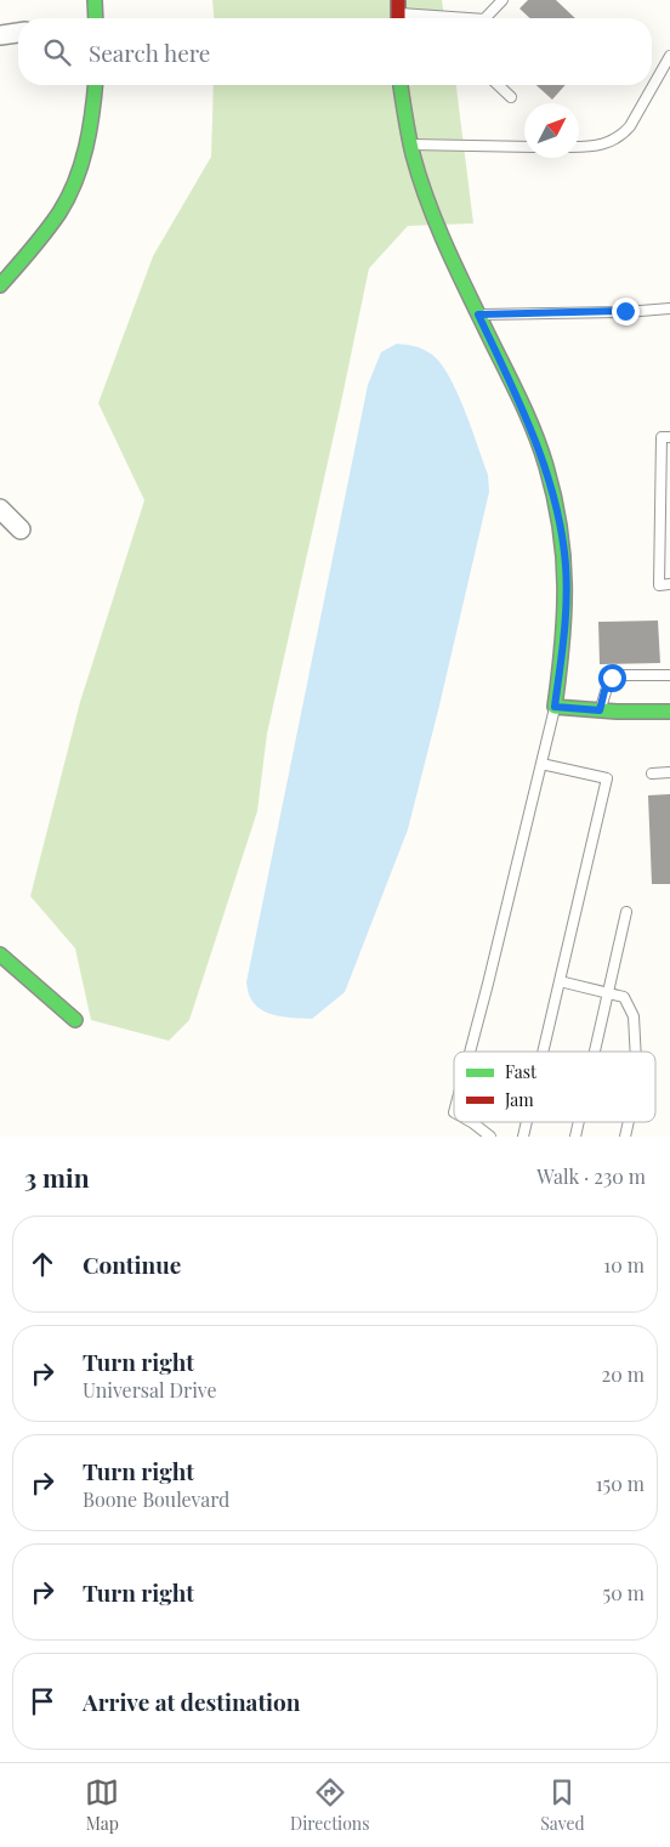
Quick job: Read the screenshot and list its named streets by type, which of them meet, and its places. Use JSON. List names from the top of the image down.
{
  "legend": ["Fast", "Jam"],
  "north": "top right",
  "page": {
    "search": "Search here",
    "heading": ["3 min", "Walk · 230 m"],
    "list": [
      ["Continue", "10 m"],
      ["Turn right", "Universal Drive", "20 m"],
      ["Turn right", "Boone Boulevard", "150 m"],
      ["Turn right", "50 m"],
      "Arrive at destination"
    ],
    "nav": ["Map", "Directions", "Saved"]
  }
}
